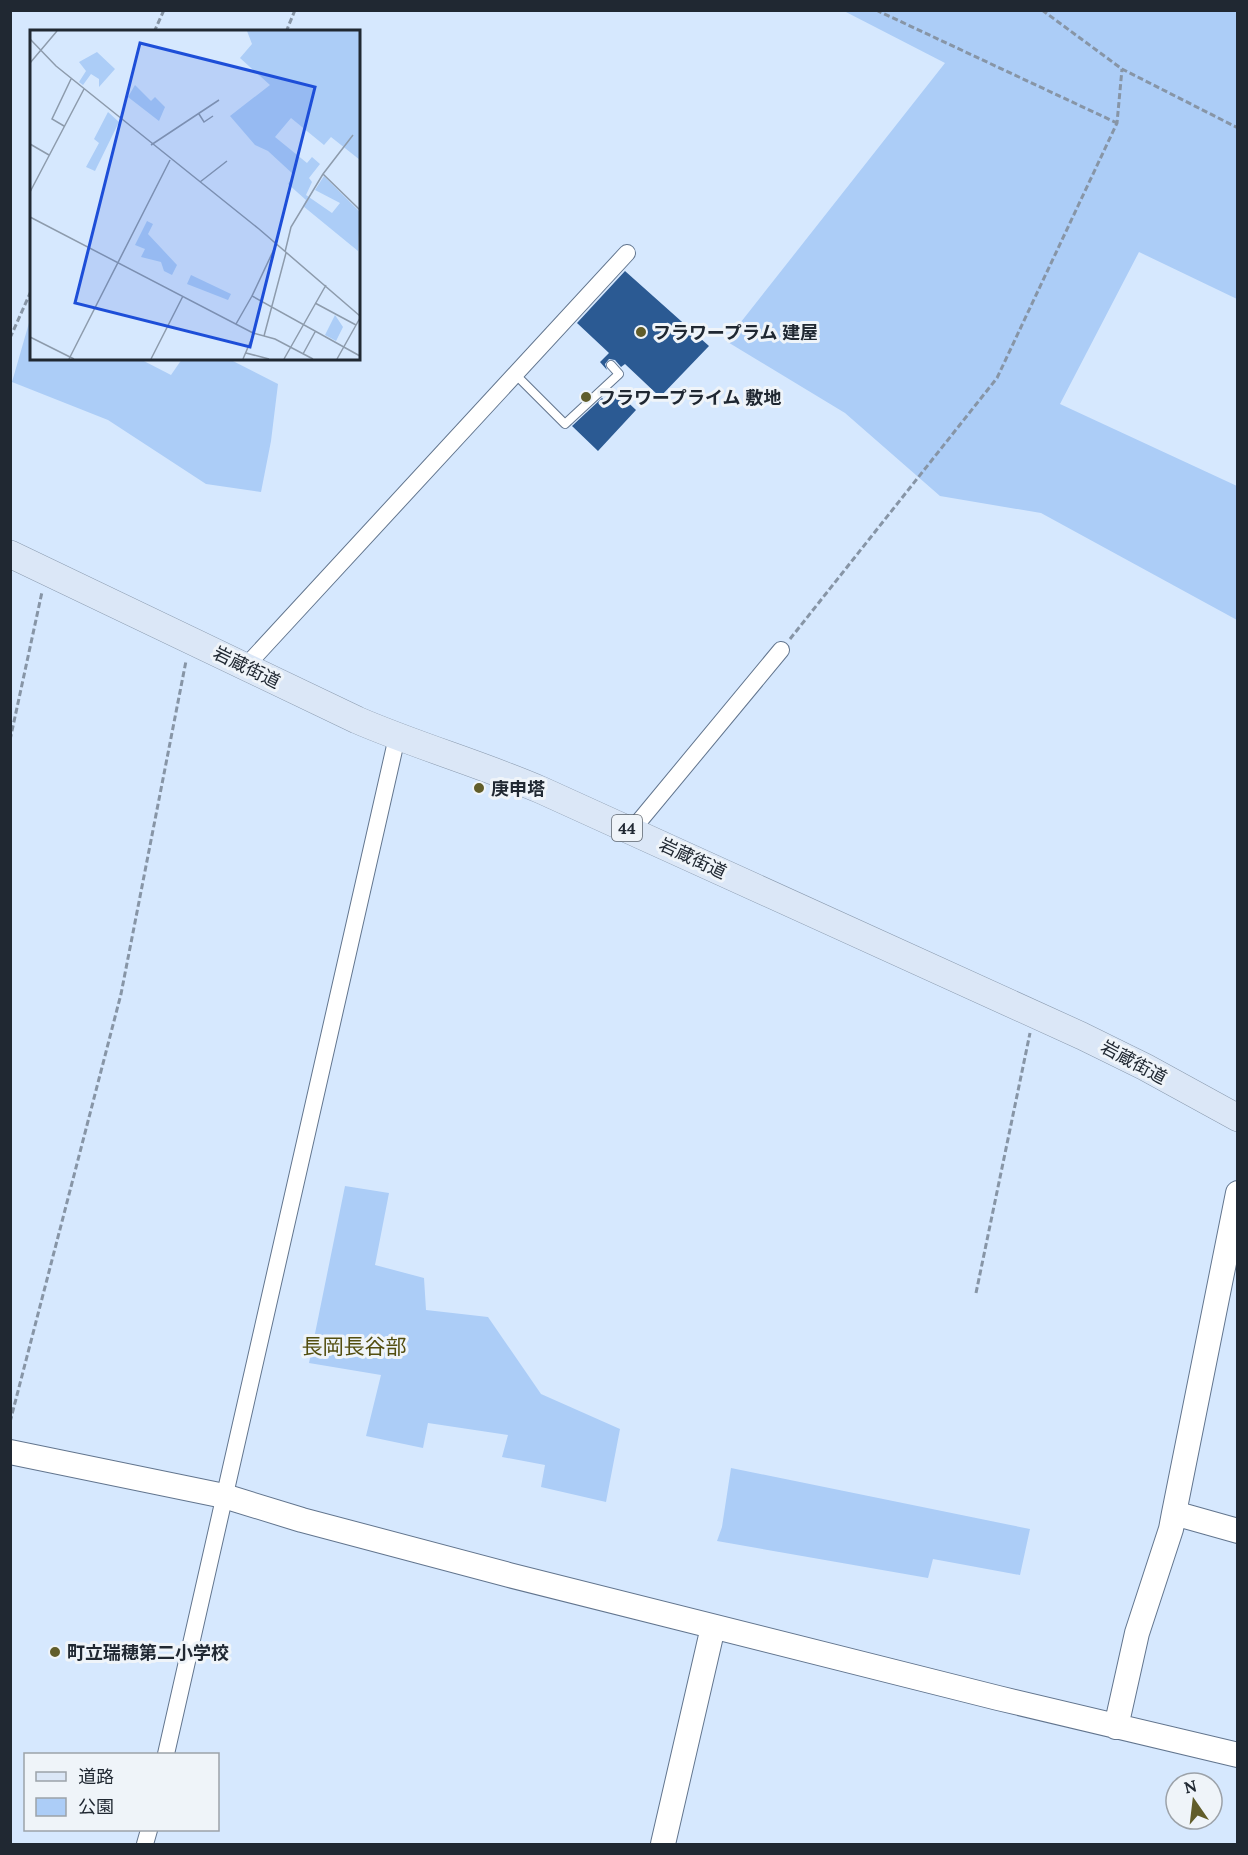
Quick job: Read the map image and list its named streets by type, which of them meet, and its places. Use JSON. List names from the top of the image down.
{
  "streets": {
    "main road": ["岩蔵街道", "44"]
  },
  "districts": ["長岡長谷部"],
  "places": [
    "フラワープラム 建屋",
    "フラワープライム 敷地",
    "庚申塔",
    "町立瑞穂第二小学校"
  ],
  "legend": ["道路", "公園"],
  "north": "top"
}
